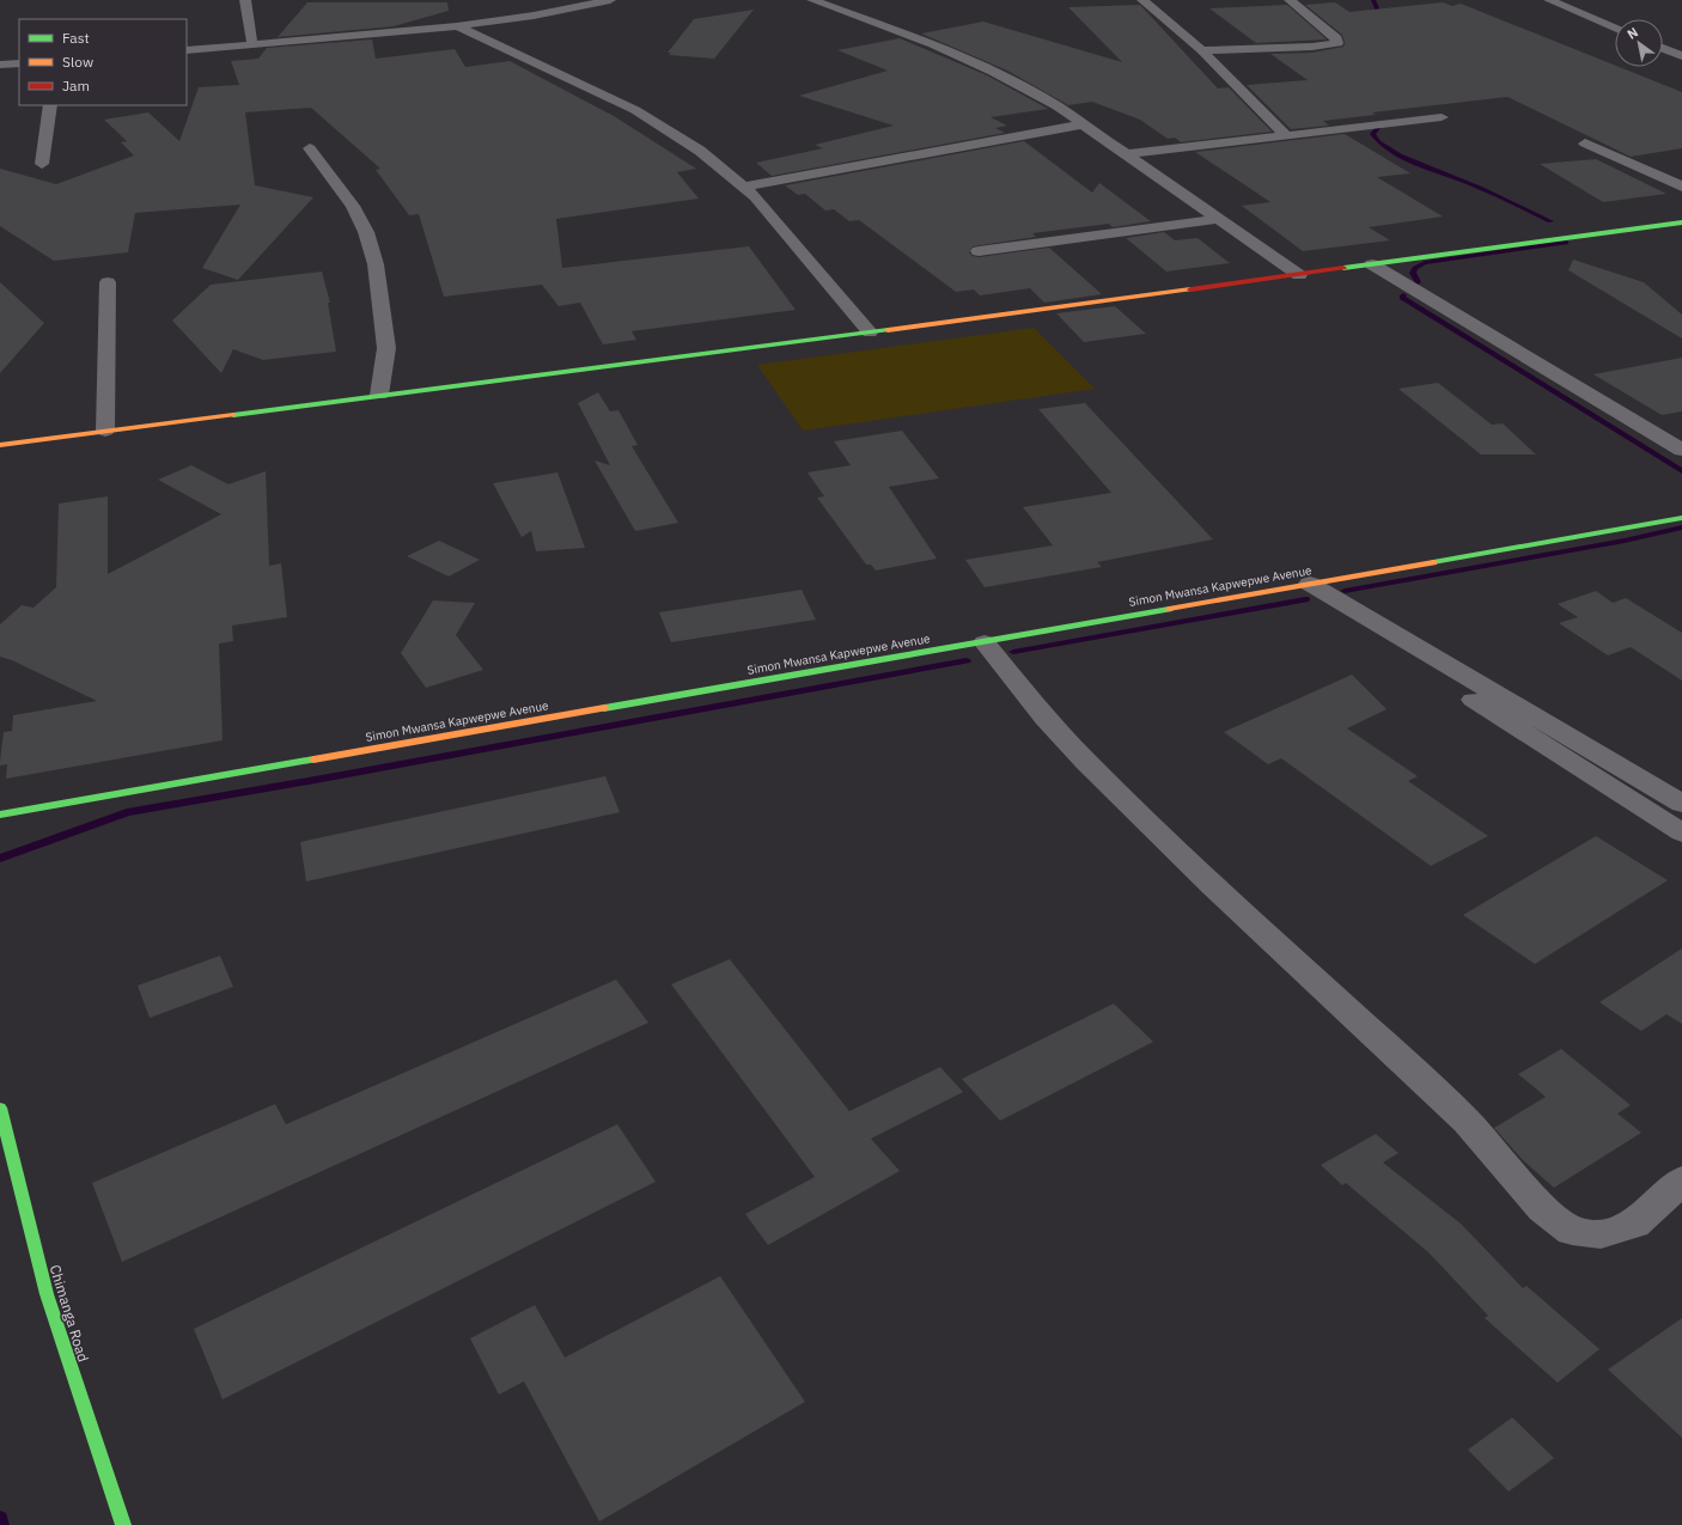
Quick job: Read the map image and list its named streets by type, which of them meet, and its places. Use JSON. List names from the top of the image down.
{
  "streets": {
    "street": ["Simon Mwansa Kapwepwe Avenue", "Chimanga Road"]
  },
  "legend": ["Fast", "Slow", "Jam"],
  "north": "top left"
}
